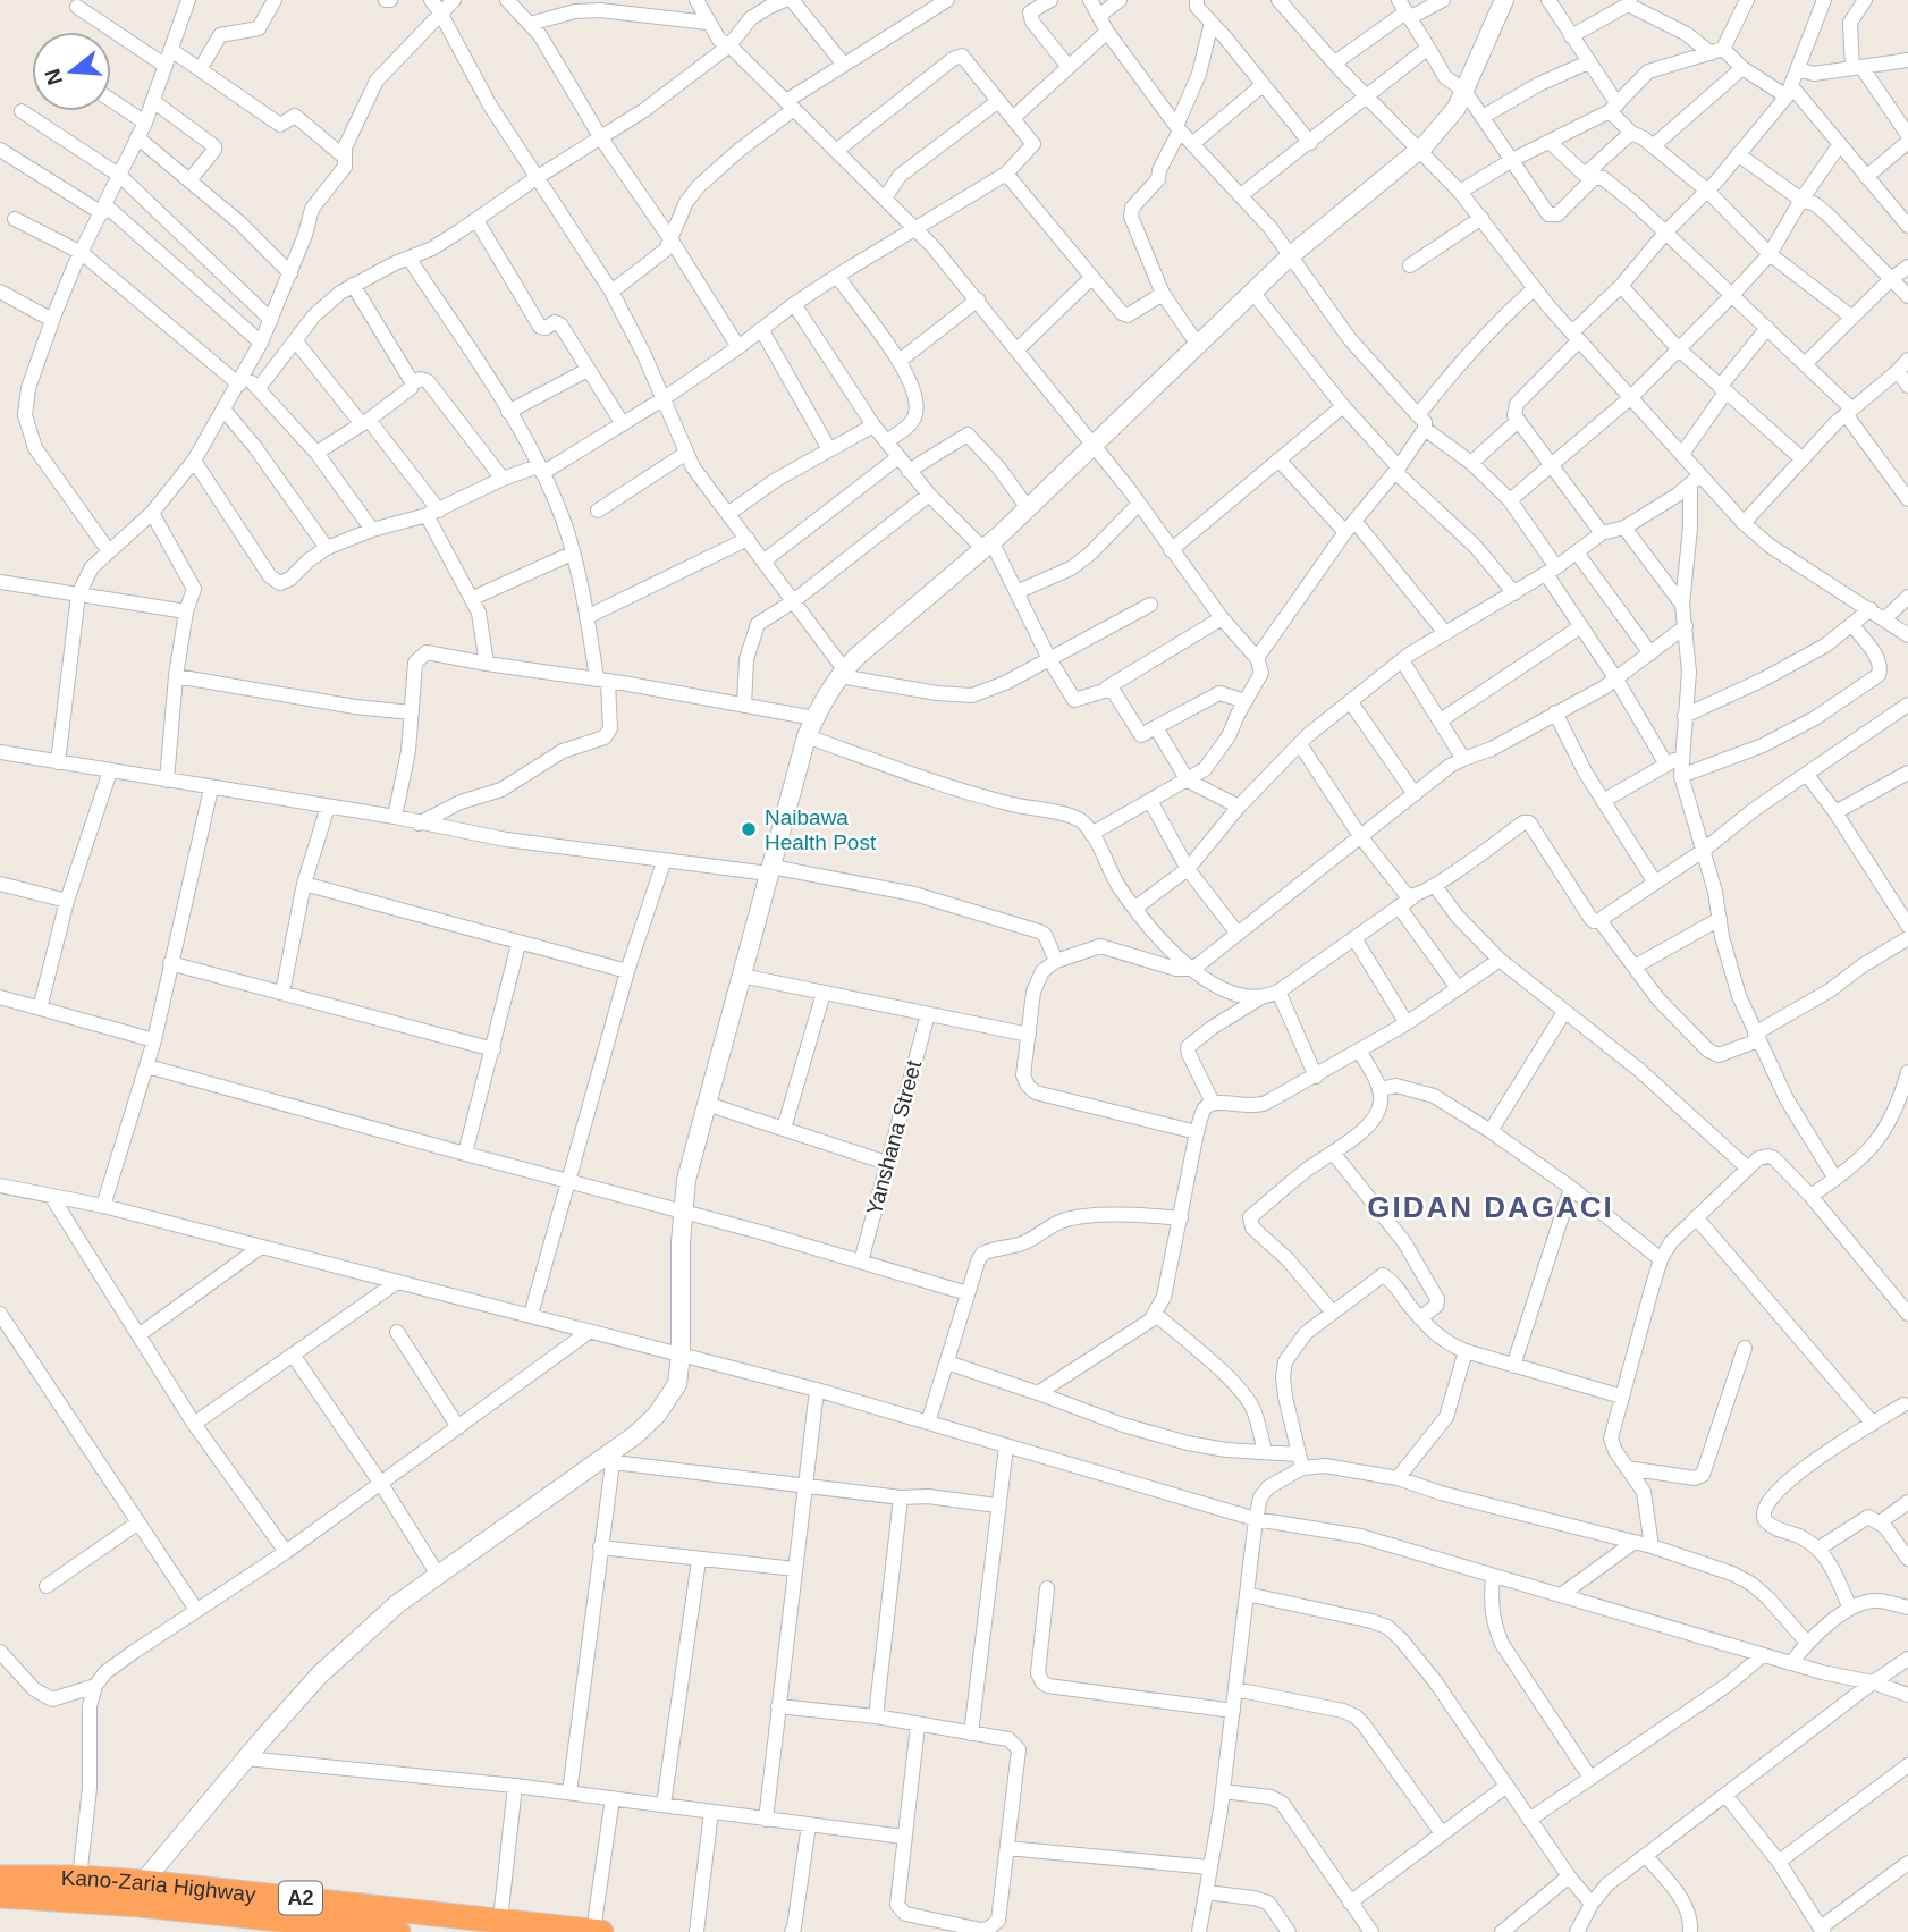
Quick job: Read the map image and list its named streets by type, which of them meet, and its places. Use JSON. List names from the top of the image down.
{
  "streets": {
    "highway": ["Kano-Zaria Highway", "A2"],
    "street": ["Yanshana Street"]
  },
  "districts": ["GIDAN DAGACI"],
  "places": ["Naibawa Health Post"],
  "north": "left"
}
